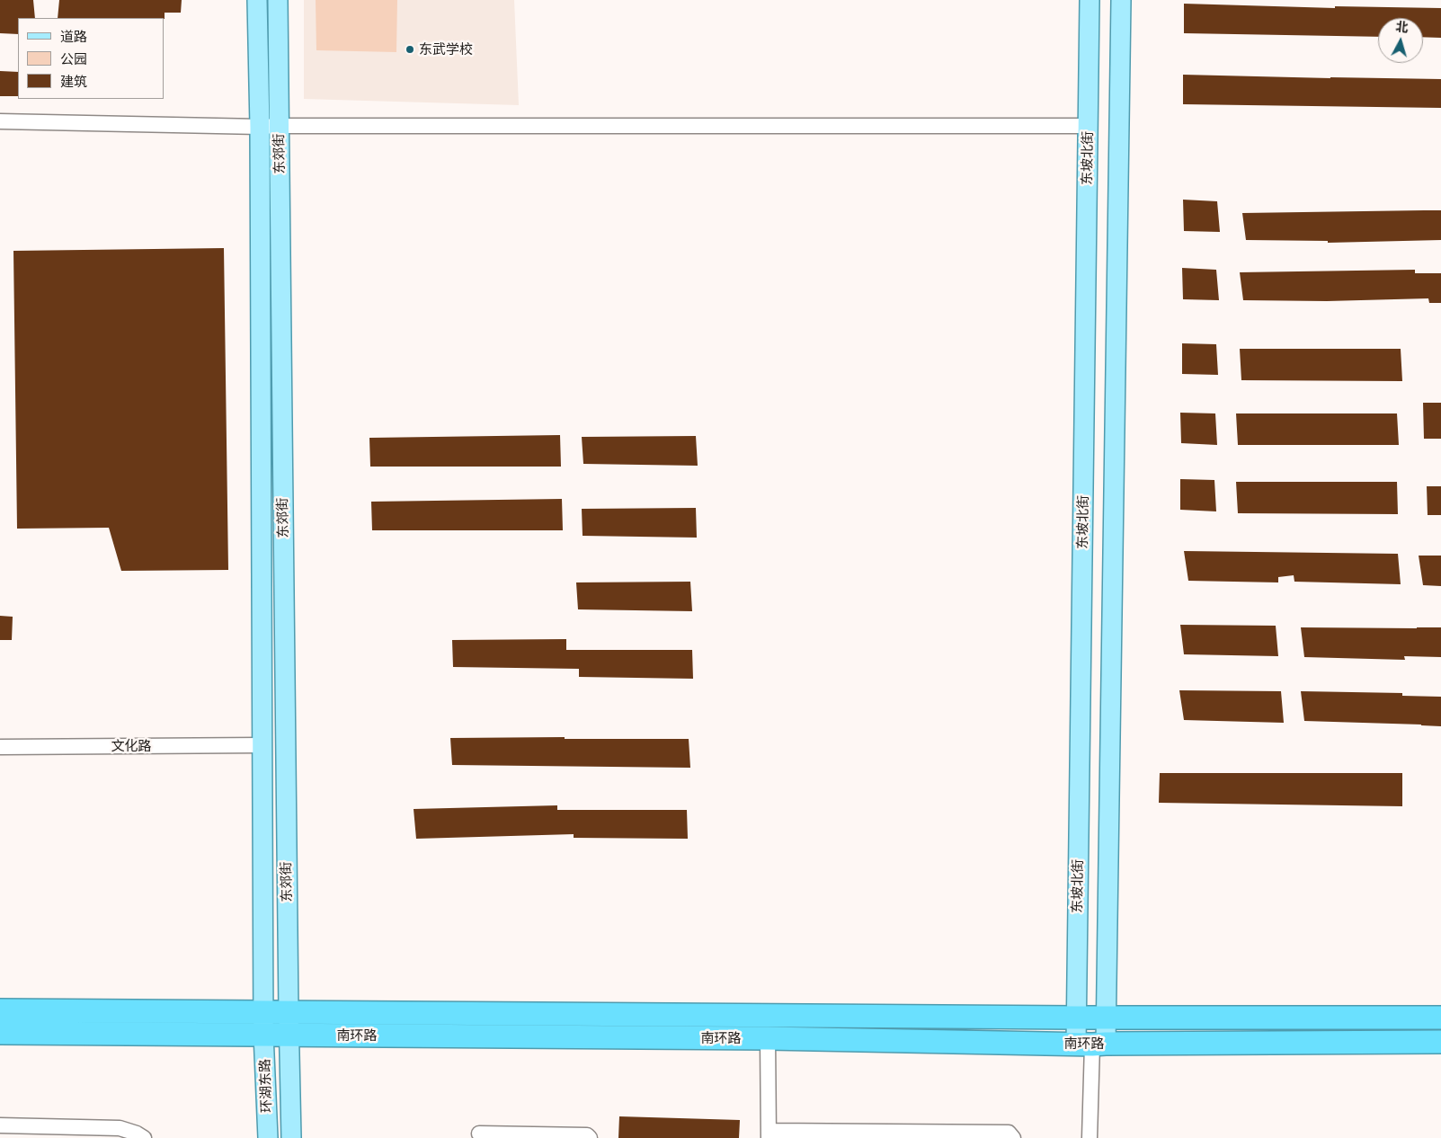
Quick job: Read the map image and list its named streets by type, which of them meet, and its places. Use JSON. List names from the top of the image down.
{
  "streets": {
    "highway": ["南环路"],
    "main road": ["东郊街", "东坡北街", "环湖东路"],
    "street": ["文化路"]
  },
  "crossings": [
    ["东郊街", "文化路"],
    ["东郊街", "南环路"],
    ["东郊街", "环湖东路"],
    ["东坡北街", "南环路"],
    ["南环路", "环湖东路"]
  ],
  "places": ["东武学校"],
  "legend": ["道路", "公园", "建筑"],
  "north": "top"
}
